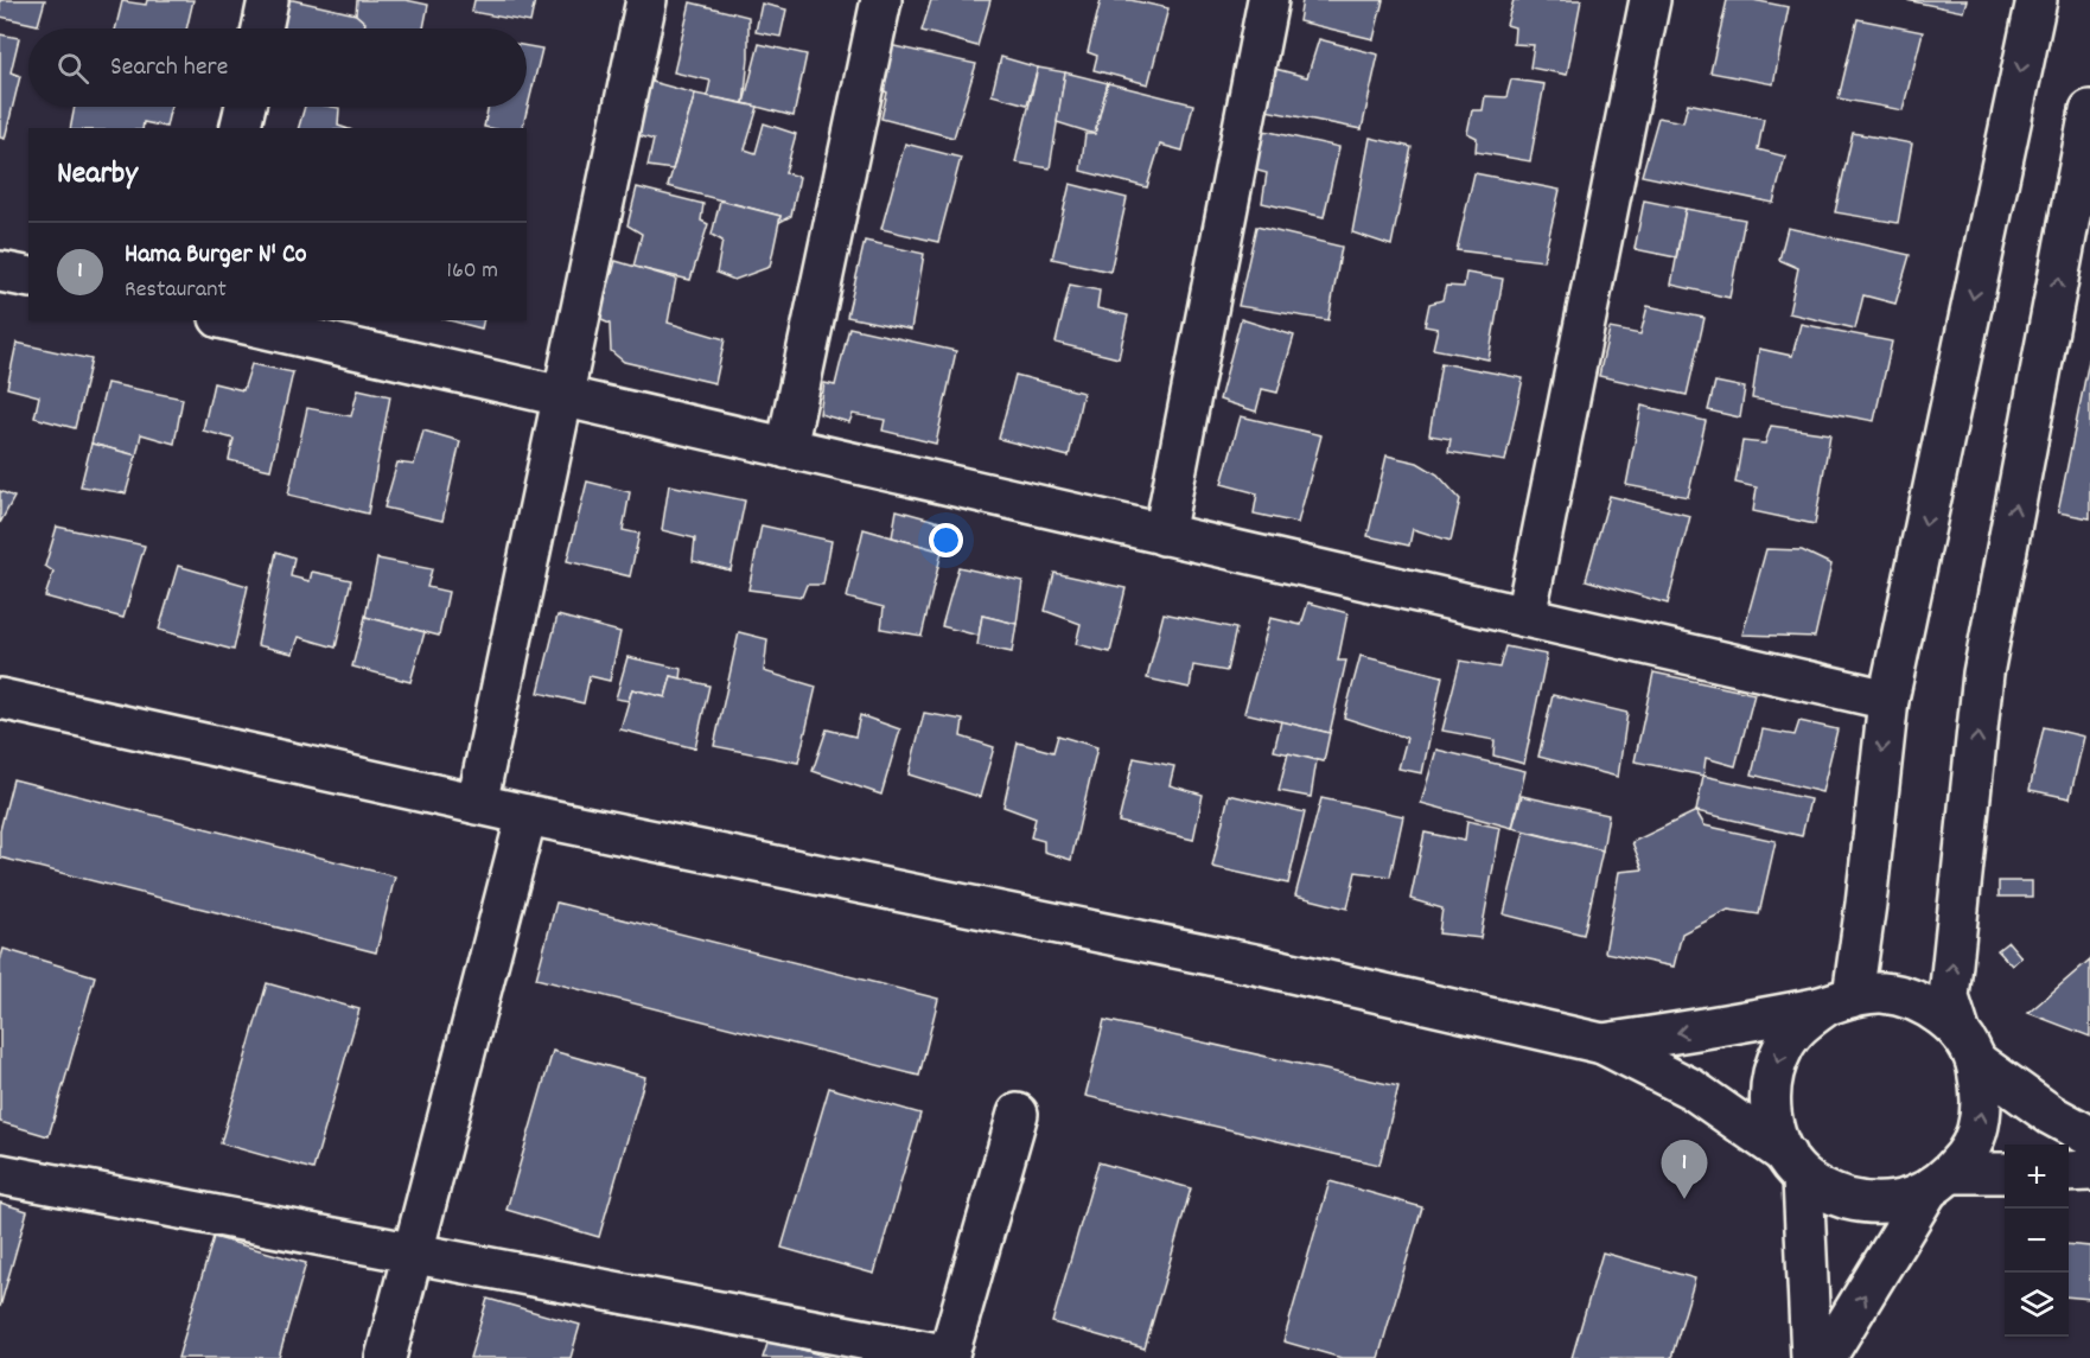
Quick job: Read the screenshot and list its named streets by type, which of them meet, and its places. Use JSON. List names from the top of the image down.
{
  "page": {
    "search": "Search here",
    "heading": "Nearby",
    "list": [
      {
        "mark": "1",
        "name": "Hama Burger N' Co",
        "note": "Restaurant",
        "value": "160 m"
      }
    ],
    "pins": "1",
    "map_buttons": ["+", "−"]
  }
}
